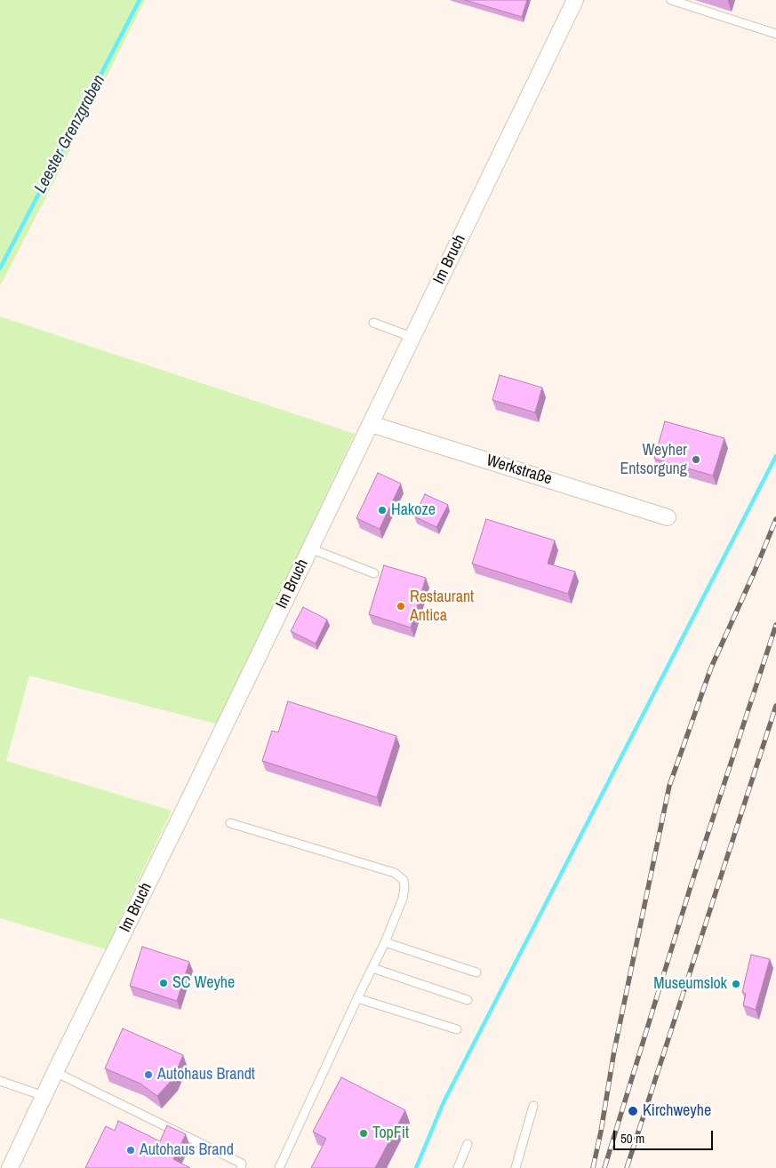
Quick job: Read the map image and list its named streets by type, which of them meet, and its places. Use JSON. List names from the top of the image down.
{
  "streets": {
    "street": ["Im Bruch", "Werkstraße"]
  },
  "crossings": [
    ["Im Bruch", "Werkstraße"]
  ],
  "water": ["Leester Grenzgraben"],
  "places": [
    "Weyher Entsorgung",
    "Hakoze",
    "Restaurant Antica",
    "SC Weyhe",
    "Museumslok",
    "Autohaus Brandt",
    "Kirchweyhe",
    "TopFit",
    "Autohaus Brand"
  ],
  "scale_bar": "50 m"
}
